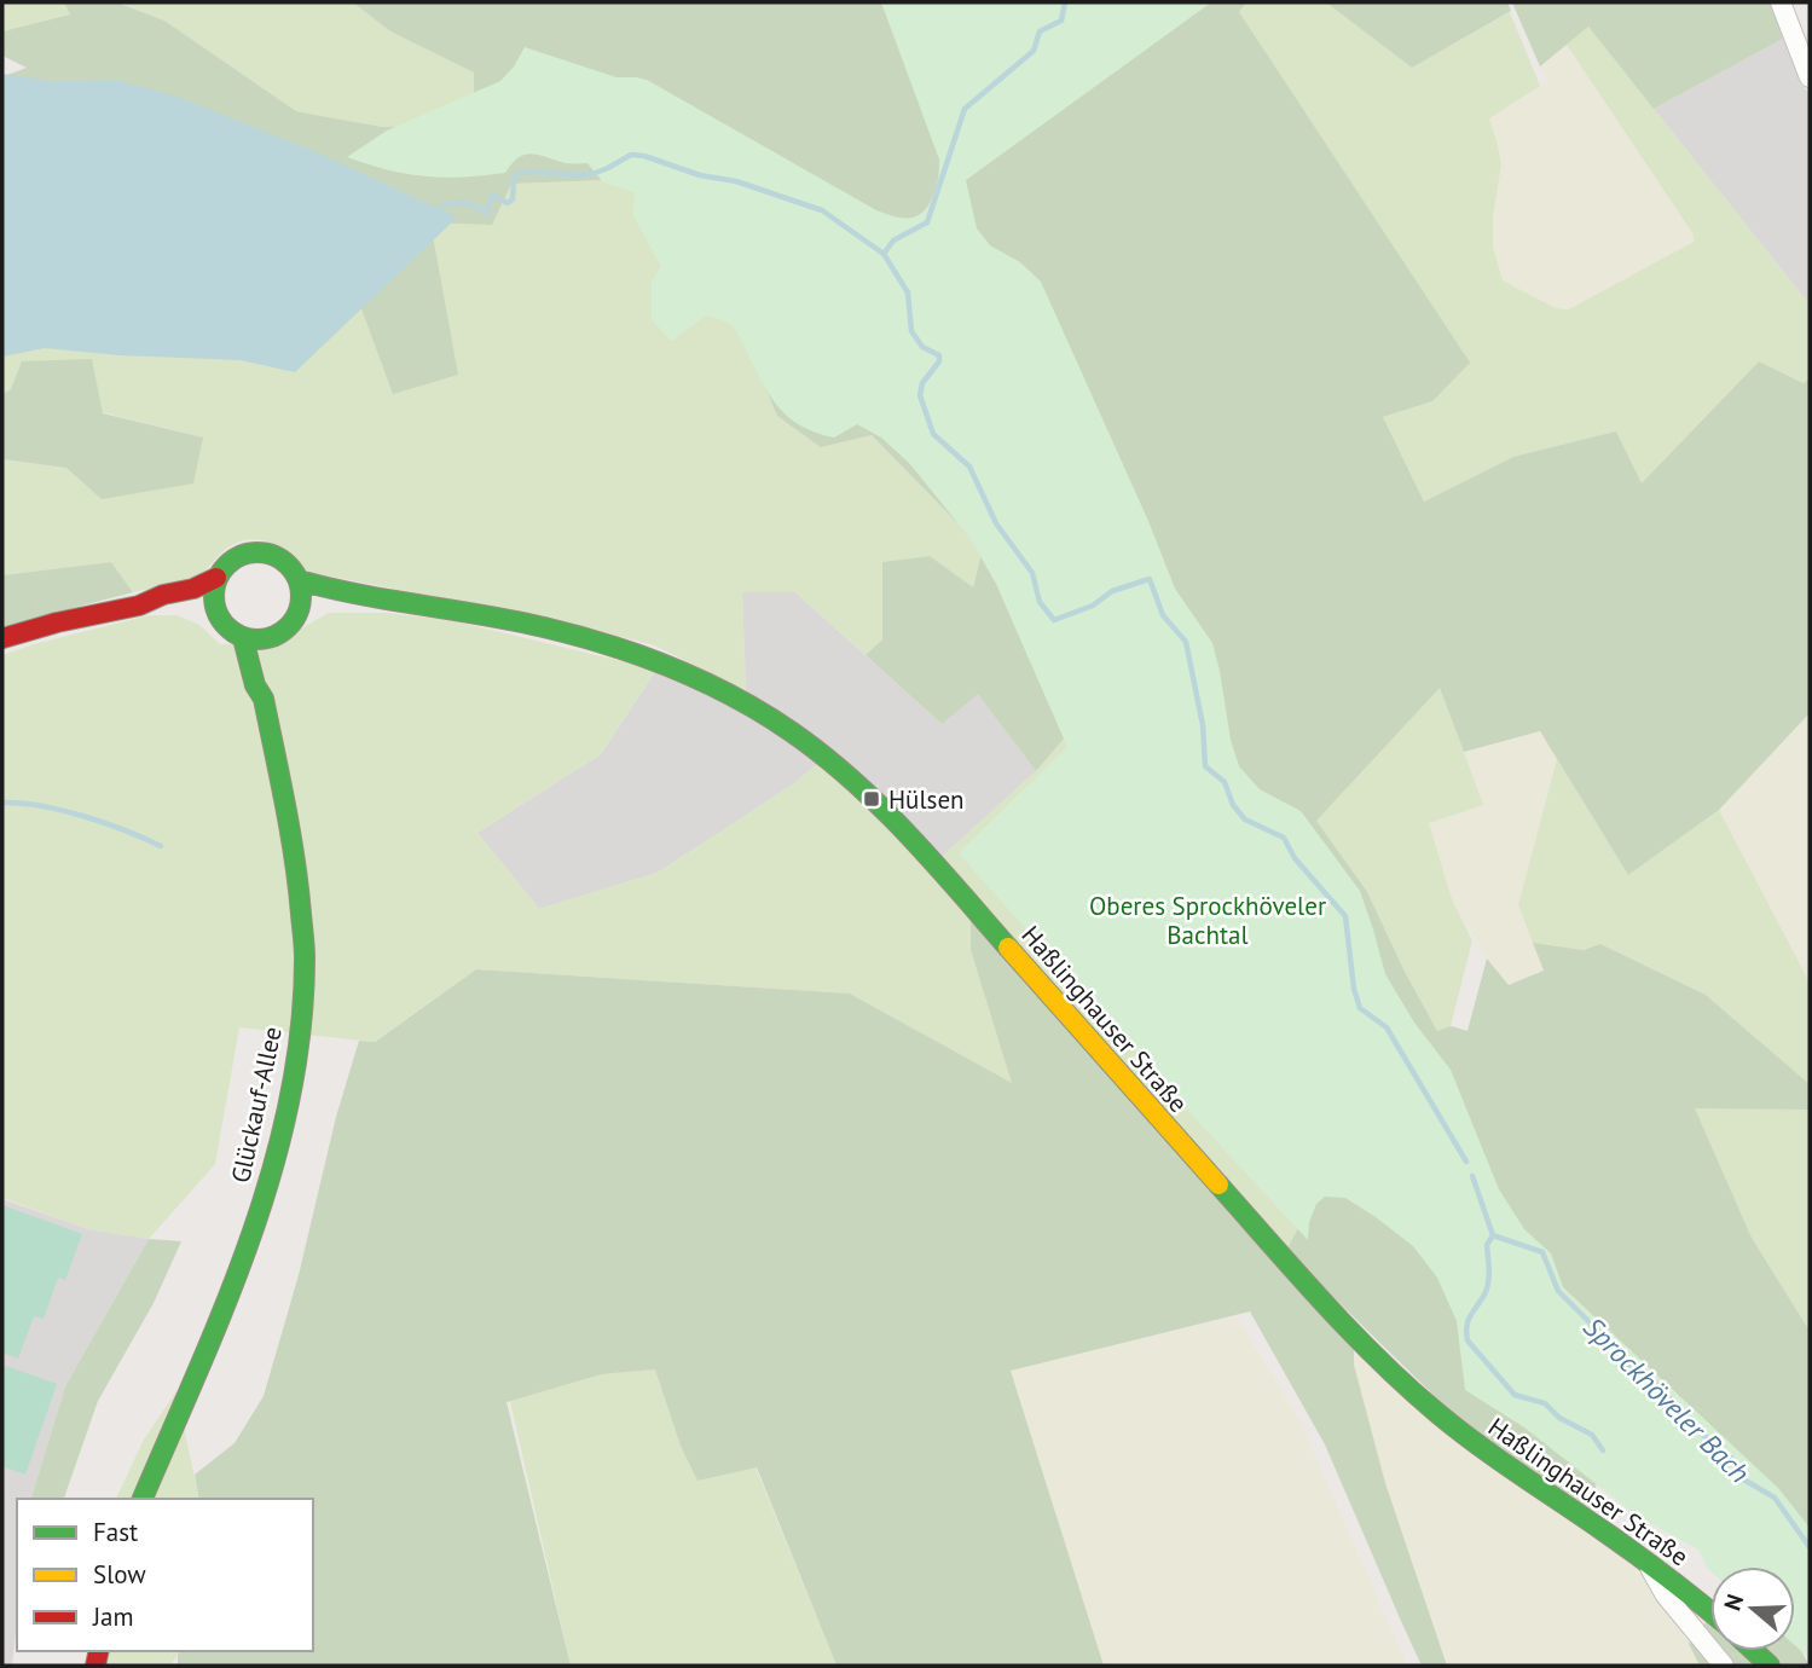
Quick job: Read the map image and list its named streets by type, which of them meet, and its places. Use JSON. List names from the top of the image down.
{
  "streets": {
    "main road": ["Haßlinghauser Straße", "Glückauf-Allee"]
  },
  "crossings": [
    ["Haßlinghauser Straße", "Glückauf-Allee"]
  ],
  "water": ["Sprockhöveler Bach"],
  "parks": ["Oberes Sprockhöveler Bachtal"],
  "places": {
    "transit": ["Hülsen"]
  },
  "legend": ["Fast", "Slow", "Jam"],
  "north": "left"
}
